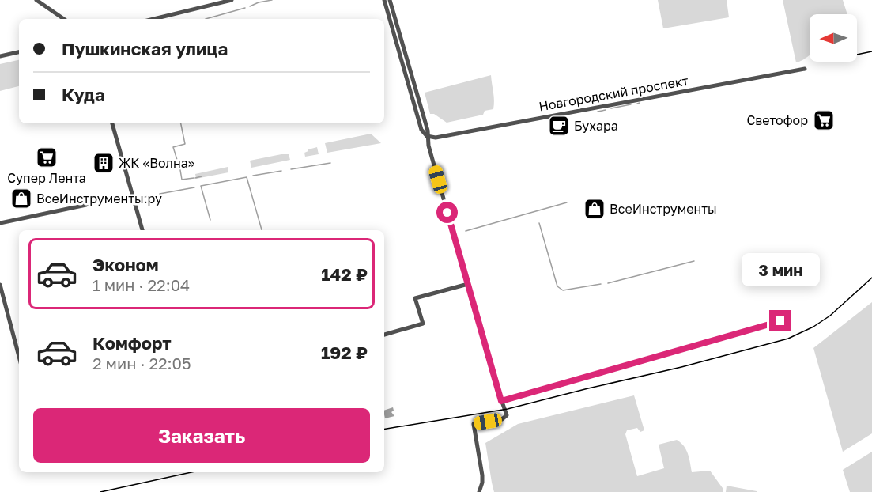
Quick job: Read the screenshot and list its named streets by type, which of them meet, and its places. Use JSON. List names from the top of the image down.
{
  "streets": {
    "street": ["Новгородский проспект"]
  },
  "places": {
    "supermarket": ["Светофор", "Супер Лента"],
    "cafe": ["Бухара"],
    "building": ["ЖК «Волна»"],
    "shop": ["ВсеИнструменты.ру", "ВсеИнструменты"]
  },
  "north": "left",
  "page": {
    "banner": ["Пушкинская улица", "Куда"],
    "list": [
      {
        "name": "Эконом",
        "note": "1 мин · 22:04",
        "value": "142 ₽"
      },
      {
        "name": "Комфорт",
        "note": "2 мин · 22:05",
        "value": "192 ₽"
      }
    ],
    "bubble": "3 мин",
    "buttons": "Заказать"
  }
}
